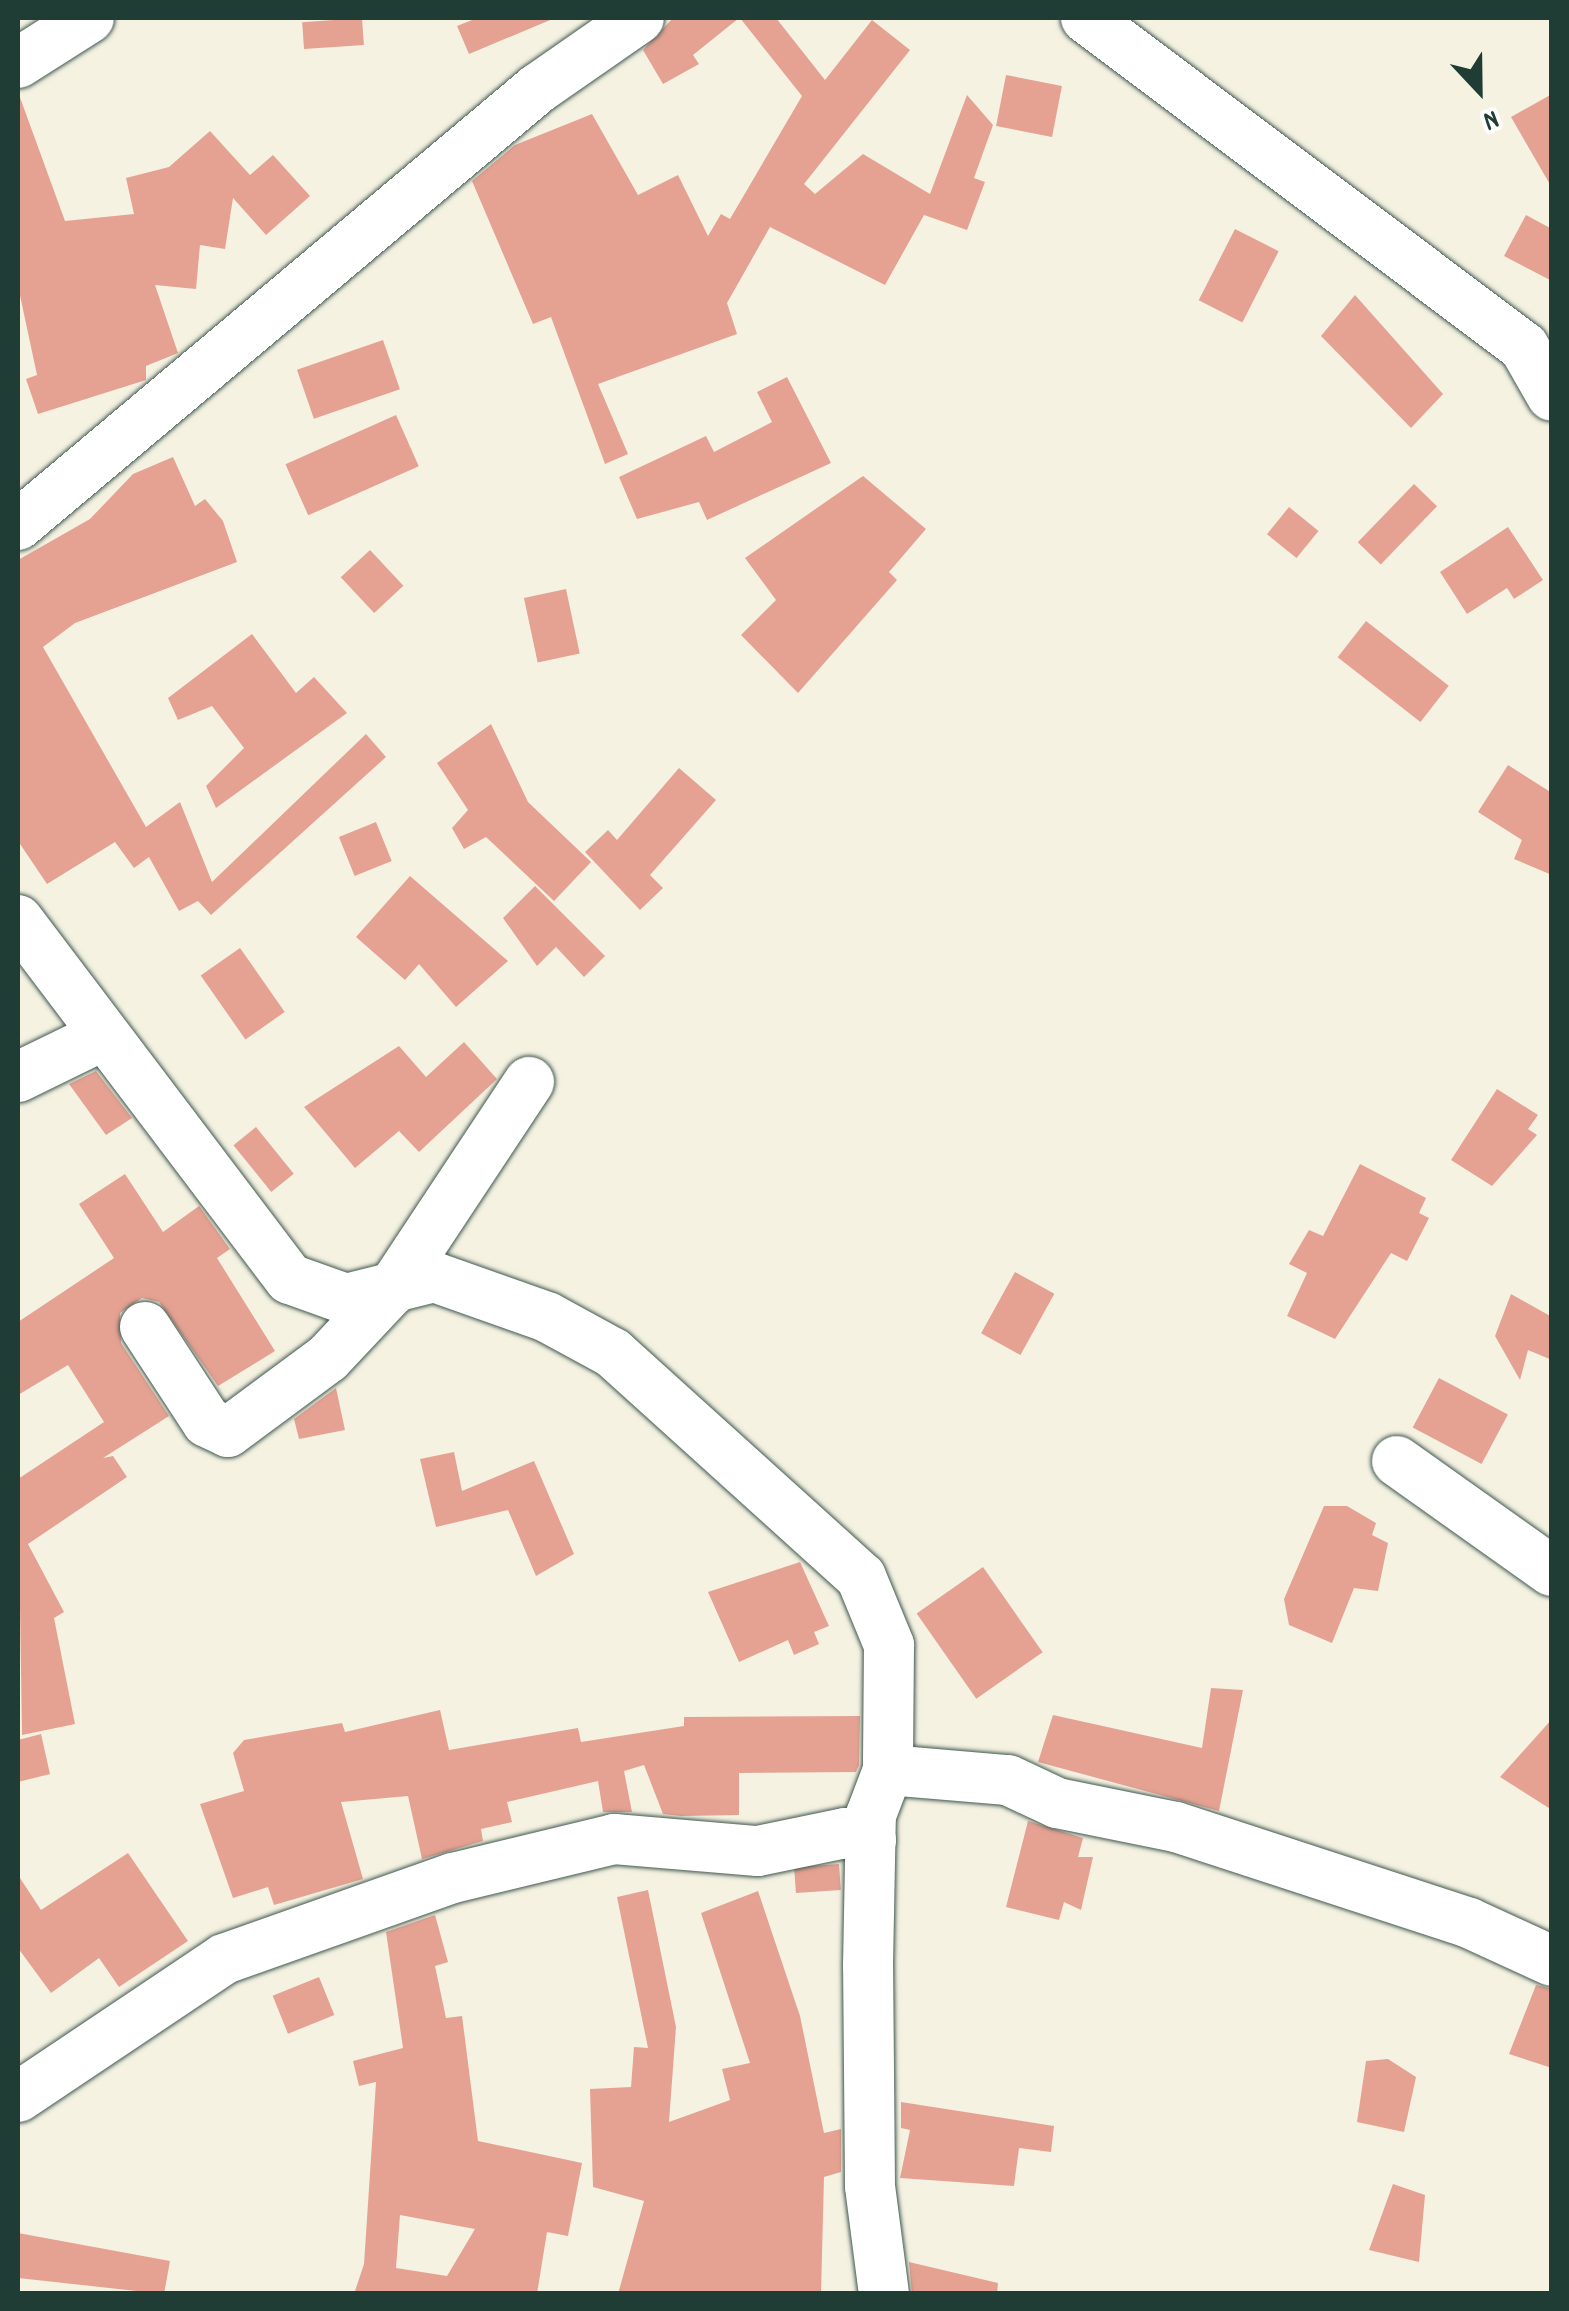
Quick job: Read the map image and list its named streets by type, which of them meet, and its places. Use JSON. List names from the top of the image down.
{
  "north": "bottom"
}
